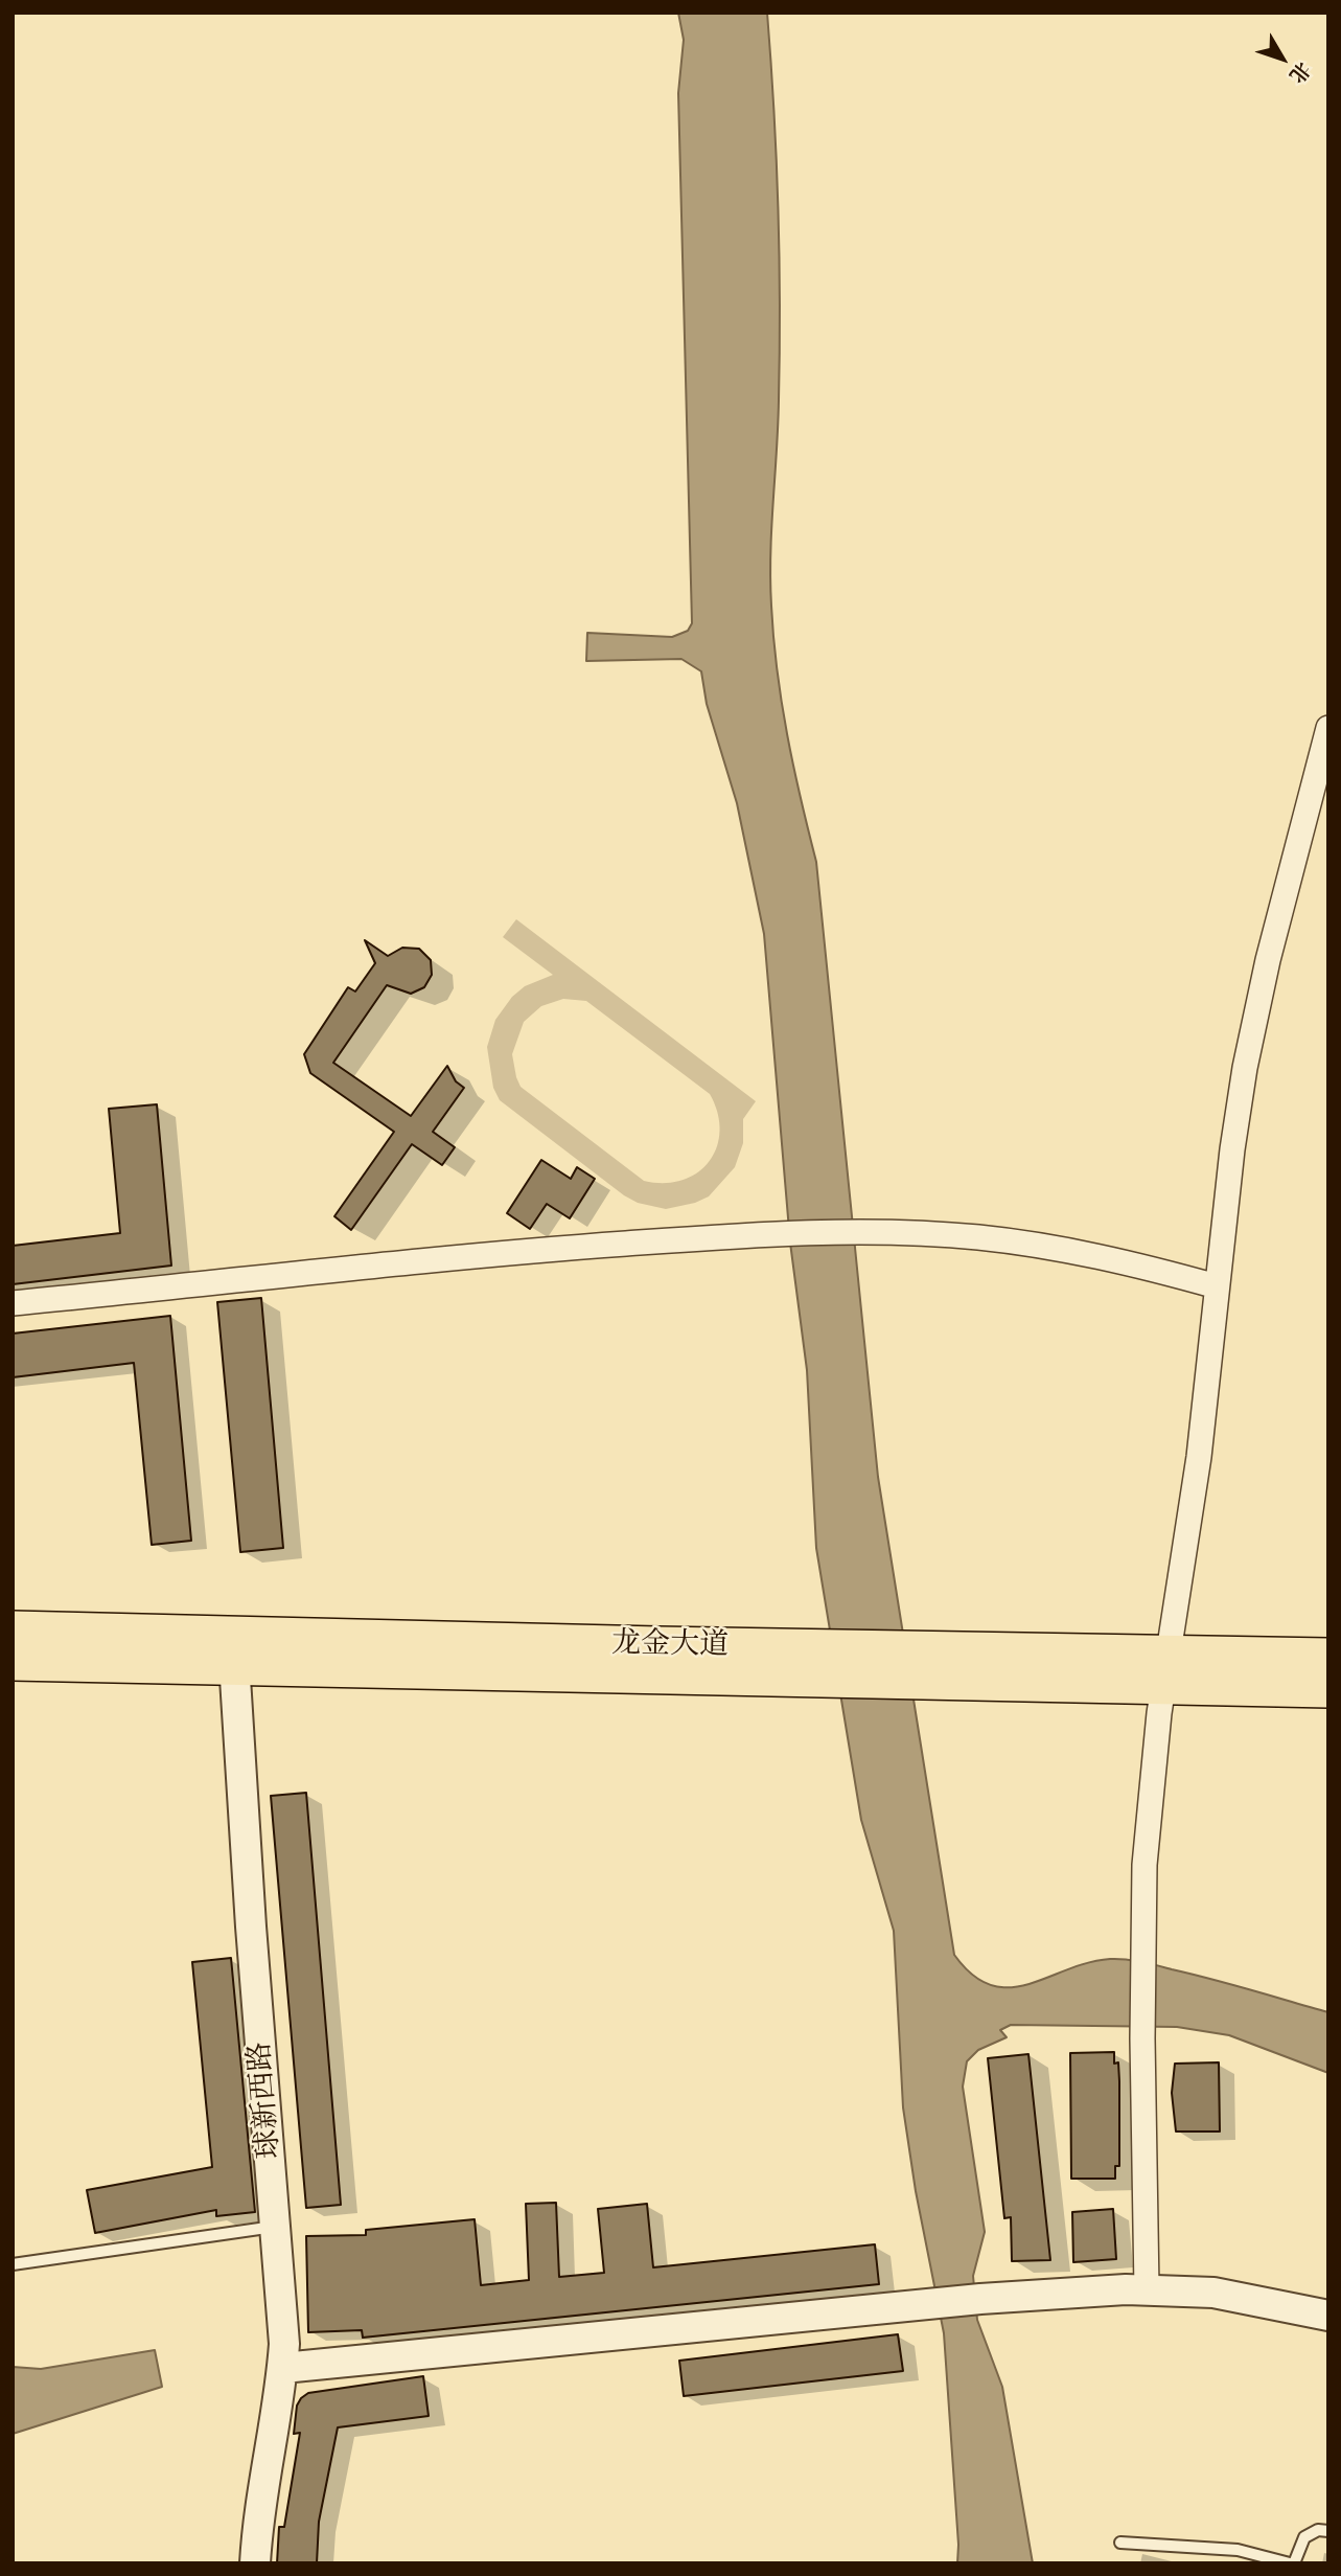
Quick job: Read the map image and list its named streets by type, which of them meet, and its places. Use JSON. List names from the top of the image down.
{
  "streets": {
    "main road": ["龙金大道"],
    "street": ["球新西路"]
  },
  "crossings": [
    ["龙金大道", "球新西路"]
  ],
  "north": "bottom right"
}
